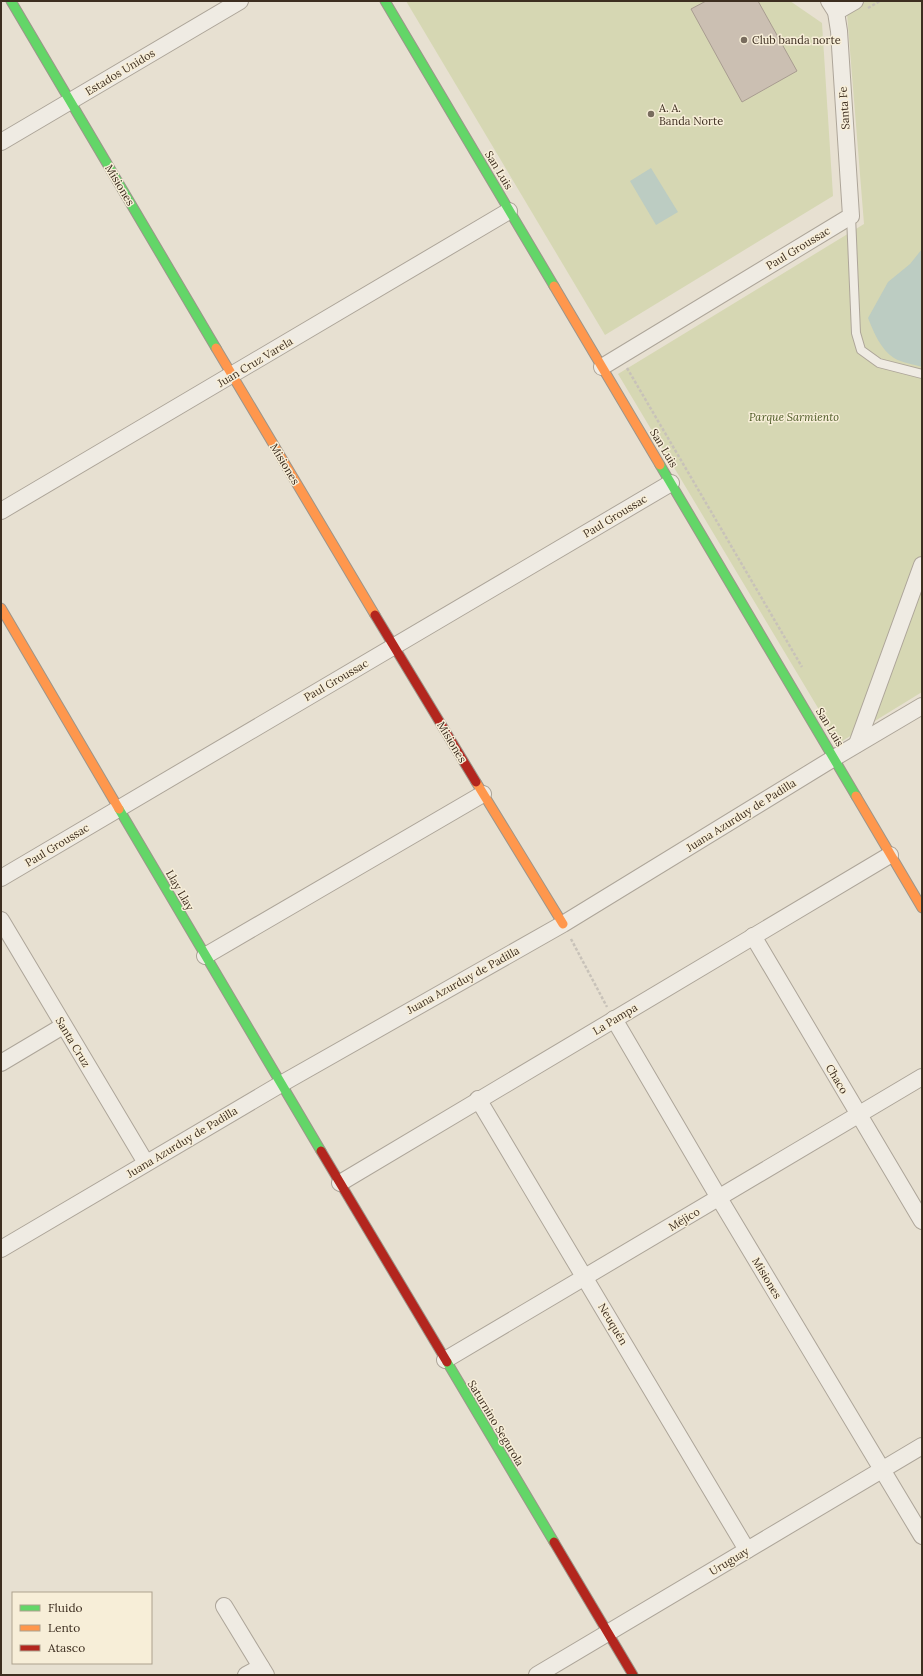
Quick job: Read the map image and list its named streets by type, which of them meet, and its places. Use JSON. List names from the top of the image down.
{
  "streets": {
    "street": [
      "Estados Unidos",
      "Santa Fe",
      "San Luis",
      "Misiones",
      "Paul Groussac",
      "Juan Cruz Varela",
      "Juana Azurduy de Padilla",
      "Llay Llay",
      "La Pampa",
      "Santa Cruz",
      "Chaco",
      "Méjico",
      "Neuquén",
      "Saturnino Segurola",
      "Uruguay"
    ]
  },
  "crossings": [
    ["Estados Unidos", "Misiones"],
    ["Santa Fe", "Paul Groussac"],
    ["San Luis", "Paul Groussac"],
    ["San Luis", "Juan Cruz Varela"],
    ["San Luis", "Juana Azurduy de Padilla"],
    ["San Luis", "La Pampa"],
    ["Misiones", "Paul Groussac"],
    ["Misiones", "Juan Cruz Varela"],
    ["Misiones", "Juana Azurduy de Padilla"],
    ["Misiones", "La Pampa"],
    ["Misiones", "Méjico"],
    ["Misiones", "Uruguay"],
    ["Paul Groussac", "Llay Llay"],
    ["Juana Azurduy de Padilla", "Llay Llay"],
    ["Juana Azurduy de Padilla", "Santa Cruz"],
    ["Llay Llay", "La Pampa"],
    ["Llay Llay", "Saturnino Segurola"],
    ["La Pampa", "Chaco"],
    ["La Pampa", "Neuquén"],
    ["La Pampa", "Saturnino Segurola"],
    ["Chaco", "Méjico"],
    ["Méjico", "Neuquén"],
    ["Méjico", "Saturnino Segurola"],
    ["Neuquén", "Uruguay"],
    ["Saturnino Segurola", "Uruguay"]
  ],
  "parks": ["Parque Sarmiento"],
  "places": ["Club banda norte", "A. A. Banda Norte"],
  "legend": ["Fluido", "Lento", "Atasco"]
}
